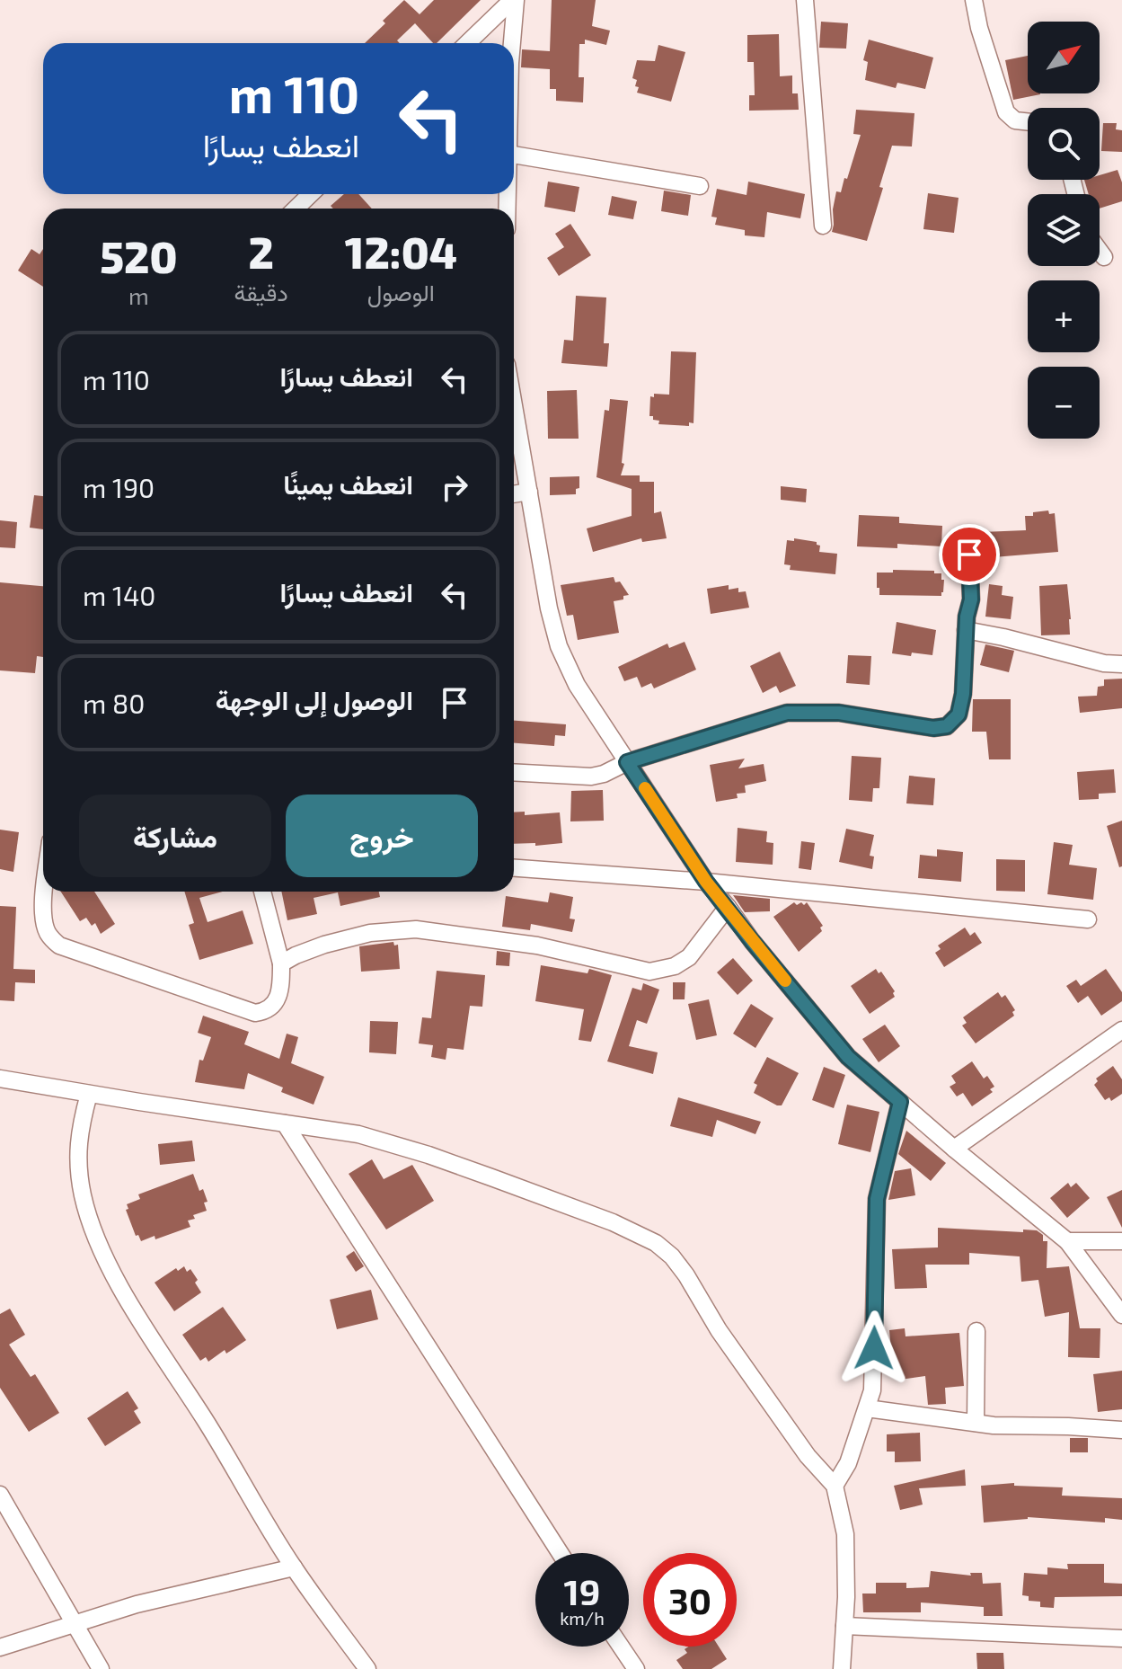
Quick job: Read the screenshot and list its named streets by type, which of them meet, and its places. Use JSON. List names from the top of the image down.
{
  "north": "top right",
  "page": {
    "map_buttons": ["+", "−"],
    "turn": ["110 m", "انعطف يسارًا"],
    "eta": [
      "12:04",
      "الوصول",
      "2",
      "دقيقة",
      "520",
      "m"
    ],
    "list": [
      {
        "name": "انعطف يسارًا",
        "value": "110 m"
      },
      {
        "name": "انعطف يمينًا",
        "value": "190 m"
      },
      {
        "name": "انعطف يسارًا",
        "value": "140 m"
      },
      {
        "name": "الوصول إلى الوجهة",
        "value": "80 m"
      }
    ],
    "buttons": ["خروج", "مشاركة"],
    "speed": "19 km/h",
    "limit": "30"
  }
}
